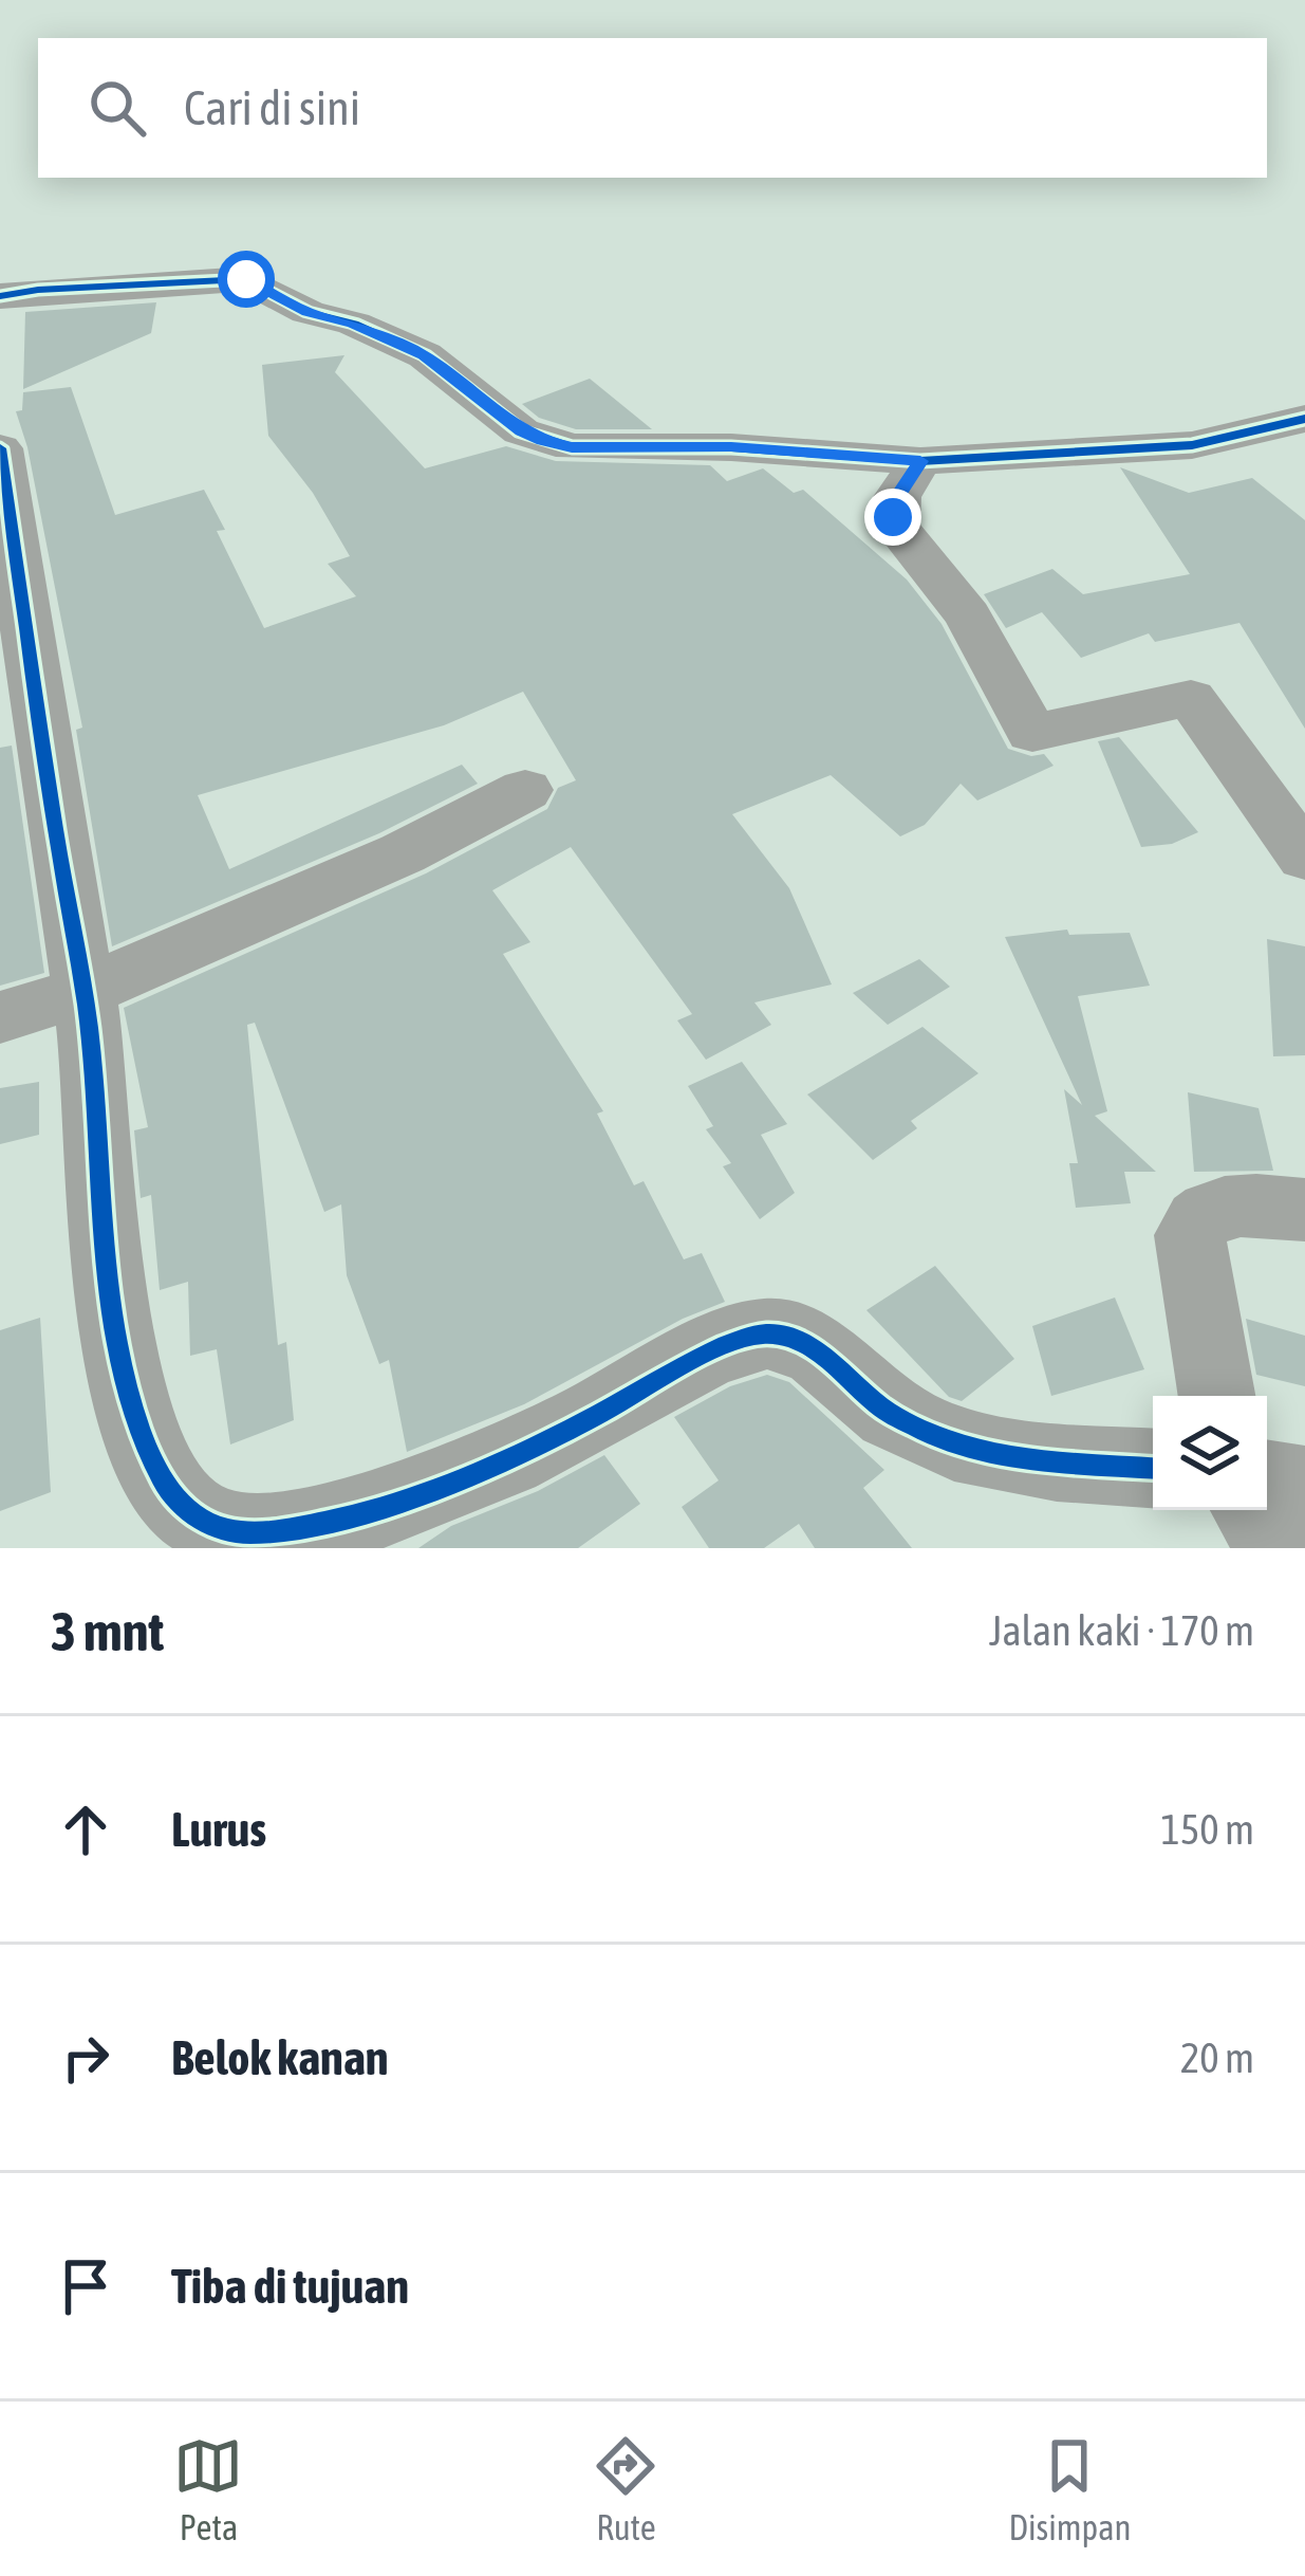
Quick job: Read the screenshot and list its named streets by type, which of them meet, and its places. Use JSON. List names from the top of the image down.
{
  "page": {
    "search": "Cari di sini",
    "heading": ["3 mnt", "Jalan kaki · 170 m"],
    "list": [
      ["Lurus", "150 m"],
      ["Belok kanan", "20 m"],
      "Tiba di tujuan"
    ],
    "nav": ["Peta", "Rute", "Disimpan"]
  }
}
